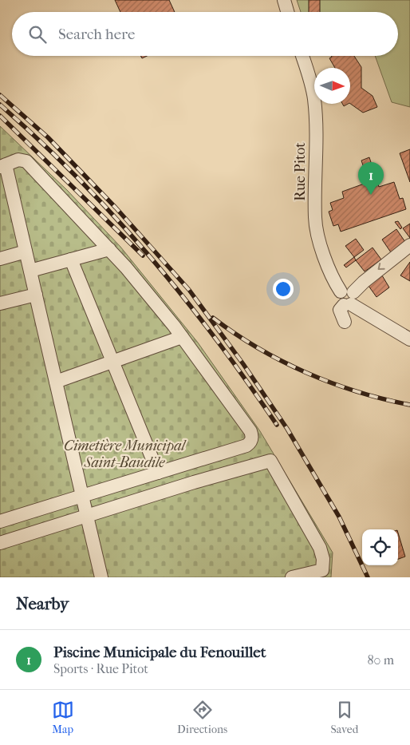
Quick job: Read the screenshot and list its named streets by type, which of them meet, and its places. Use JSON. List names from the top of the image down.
{
  "streets": {
    "street": ["Rue Pitot"]
  },
  "parks": ["Cimetière Municipal Saint-Baudile"],
  "north": "right",
  "page": {
    "search": "Search here",
    "pins": "1",
    "heading": "Nearby",
    "list": [
      {
        "mark": "1",
        "name": "Piscine Municipale du Fenouillet",
        "note": "Sports · Rue Pitot",
        "value": "80 m"
      }
    ],
    "nav": ["Map", "Directions", "Saved"]
  }
}
